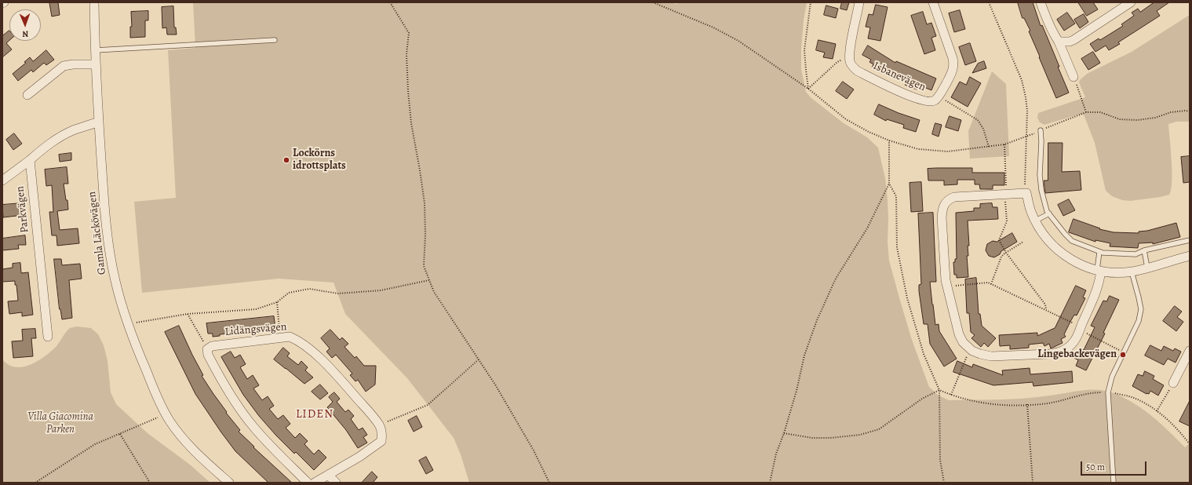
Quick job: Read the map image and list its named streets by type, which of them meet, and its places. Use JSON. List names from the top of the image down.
{
  "streets": {
    "street": [
      "Isbanevägen",
      "Parkvägen",
      "Gamla Läckövägen",
      "Lidängsvägen"
    ]
  },
  "districts": ["LIDEN"],
  "parks": ["Villa Giacomina Parken"],
  "places": ["Lockörns idrottsplats", "Lingebackevägen"],
  "scale_bar": "50 m",
  "north": "bottom"
}
